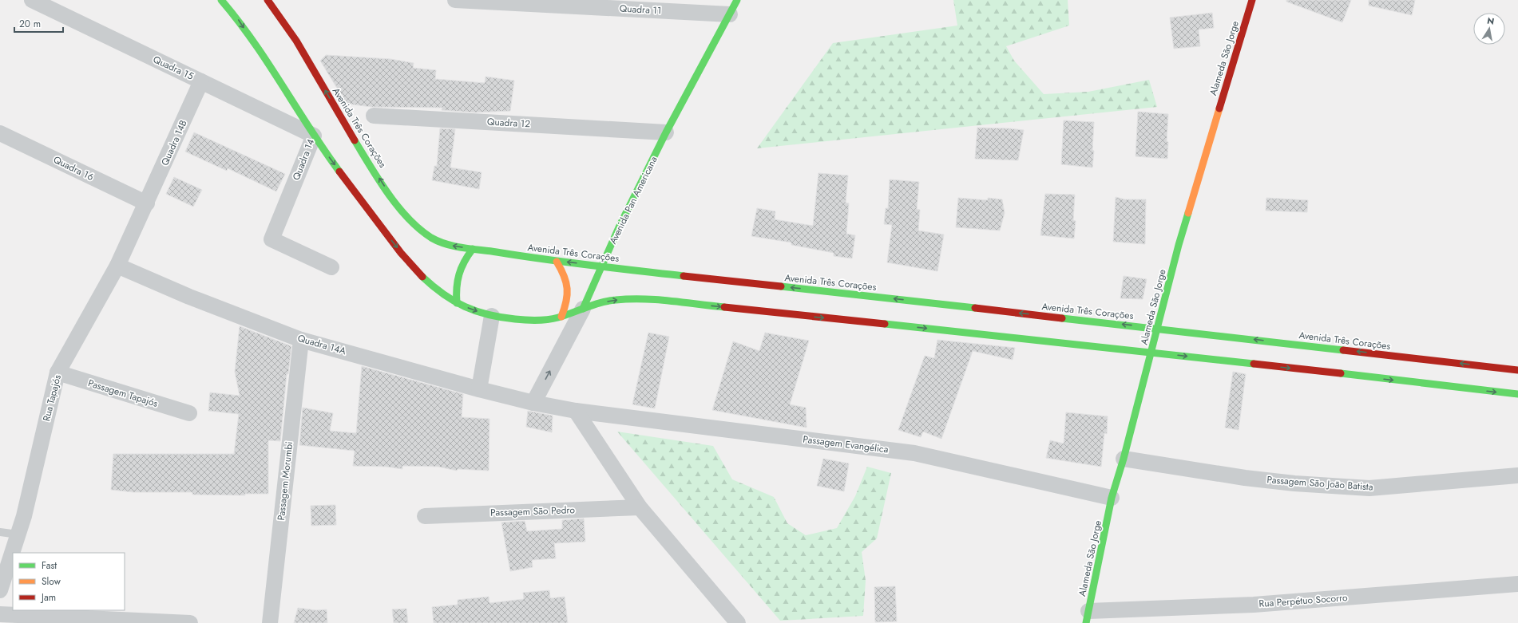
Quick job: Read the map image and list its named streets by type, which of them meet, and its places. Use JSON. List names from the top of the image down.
{
  "streets": {
    "street": [
      "Quadra 11",
      "Alameda São Jorge",
      "Quadra 15",
      "Quadra 12",
      "Avenida Três Corações",
      "Quadra 14B",
      "Quadra 14",
      "Quadra 16",
      "Avenida Pan Americana",
      "Quadra 14A",
      "Passagem Tapajós",
      "Rua Tapajós",
      "Passagem Evangélica",
      "Passagem Morumbi",
      "Passagem São João Batista",
      "Passagem São Pedro",
      "Rua Perpétuo Socorro"
    ]
  },
  "crossings": [
    ["Quadra 11", "Avenida Pan Americana"],
    ["Alameda São Jorge", "Avenida Três Corações"],
    ["Alameda São Jorge", "Passagem Evangélica"],
    ["Alameda São Jorge", "Passagem São João Batista"],
    ["Alameda São Jorge", "Rua Perpétuo Socorro"],
    ["Quadra 15", "Quadra 14B"],
    ["Quadra 15", "Quadra 14"],
    ["Quadra 12", "Avenida Pan Americana"],
    ["Avenida Três Corações", "Avenida Pan Americana"],
    ["Quadra 14B", "Quadra 16"],
    ["Quadra 14B", "Rua Tapajós"],
    ["Quadra 16", "Rua Tapajós"],
    ["Avenida Pan Americana", "Quadra 14A"],
    ["Avenida Pan Americana", "Passagem Evangélica"],
    ["Quadra 14A", "Rua Tapajós"],
    ["Quadra 14A", "Passagem Evangélica"],
    ["Quadra 14A", "Passagem Morumbi"],
    ["Passagem Tapajós", "Rua Tapajós"]
  ],
  "one_way": ["Quadra 14"],
  "legend": ["Fast", "Slow", "Jam"],
  "scale_bar": "20 m",
  "north": "top"
}
